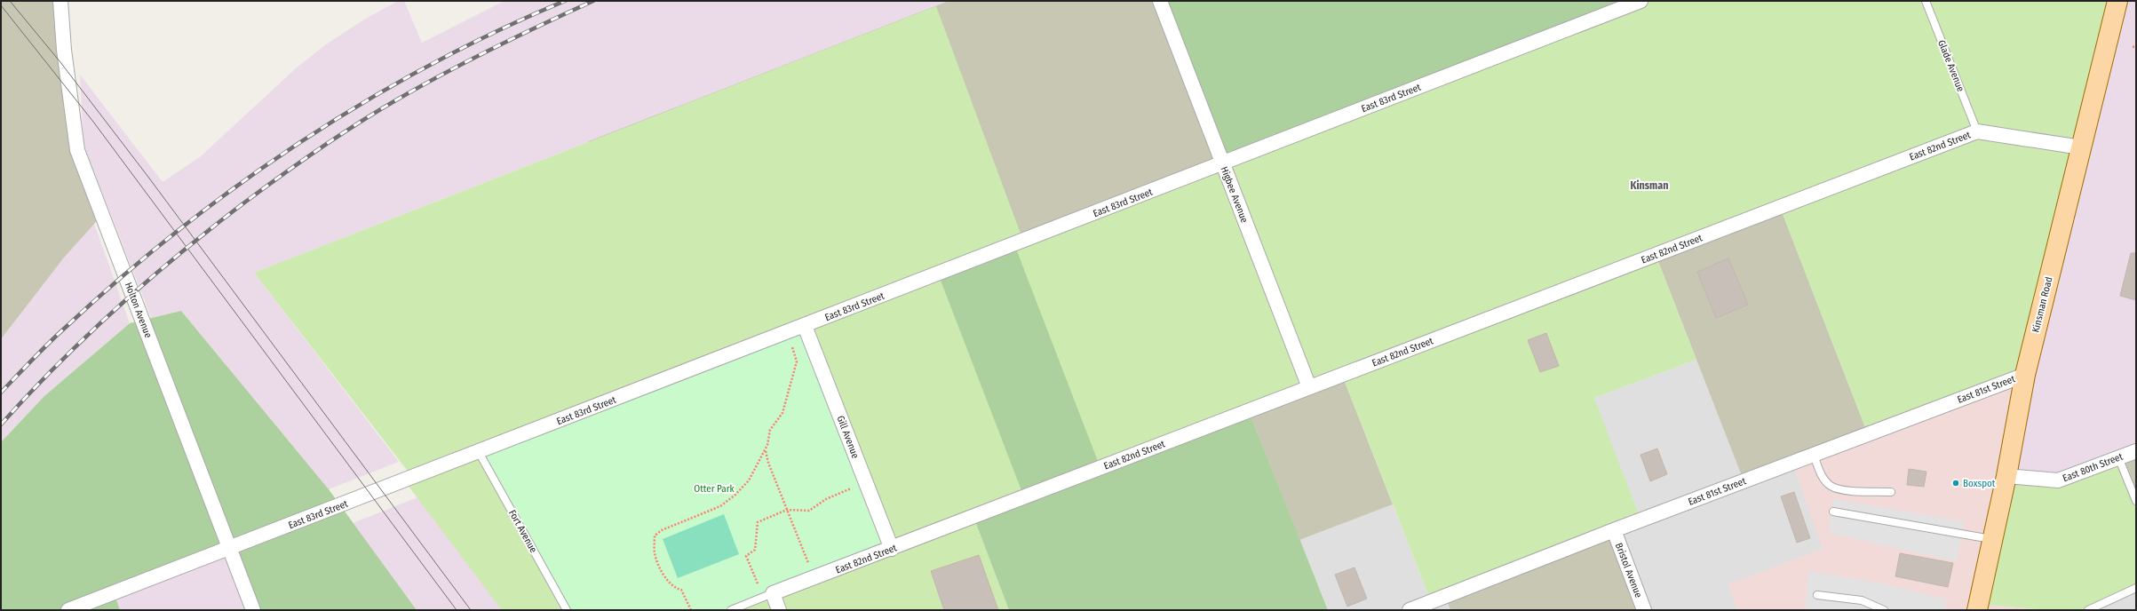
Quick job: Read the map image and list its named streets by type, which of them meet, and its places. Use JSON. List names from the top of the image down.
{
  "streets": {
    "main road": ["Kinsman Road"],
    "street": [
      "East 83rd Street",
      "East 82nd Street",
      "Higbee Avenue",
      "Holton Avenue",
      "East 81st Street",
      "Gill Avenue",
      "East 80th Street",
      "Bristol Avenue"
    ],
    "lane": ["Glade Avenue", "Fort Avenue"]
  },
  "crossings": [
    ["Glade Avenue", "East 82nd Street"],
    ["East 83rd Street", "Higbee Avenue"],
    ["East 83rd Street", "Holton Avenue"],
    ["East 83rd Street", "Gill Avenue"],
    ["East 83rd Street", "Fort Avenue"],
    ["East 82nd Street", "Higbee Avenue"],
    ["East 82nd Street", "Kinsman Road"],
    ["East 82nd Street", "Gill Avenue"],
    ["Kinsman Road", "East 81st Street"],
    ["Kinsman Road", "East 80th Street"],
    ["East 81st Street", "Bristol Avenue"]
  ],
  "districts": ["Kinsman"],
  "parks": ["Otter Park"],
  "places": ["Boxspot"]
}
